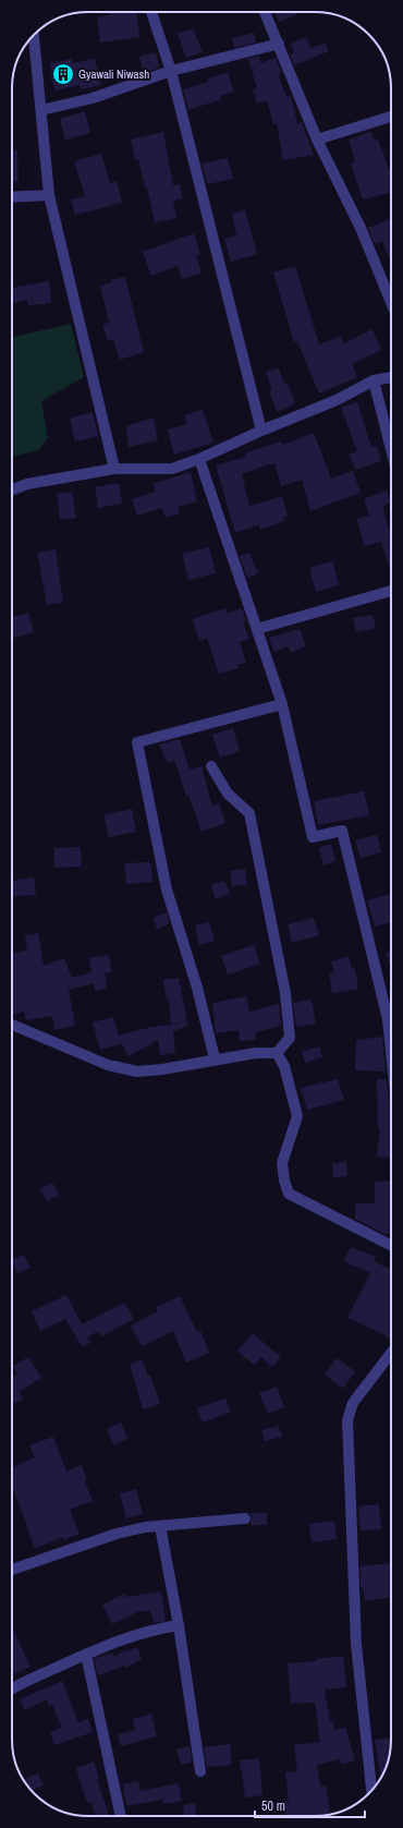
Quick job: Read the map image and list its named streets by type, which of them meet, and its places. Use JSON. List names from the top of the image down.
{
  "places": {
    "building": ["Gyawali Niwash"]
  },
  "scale_bar": "50 m"
}
